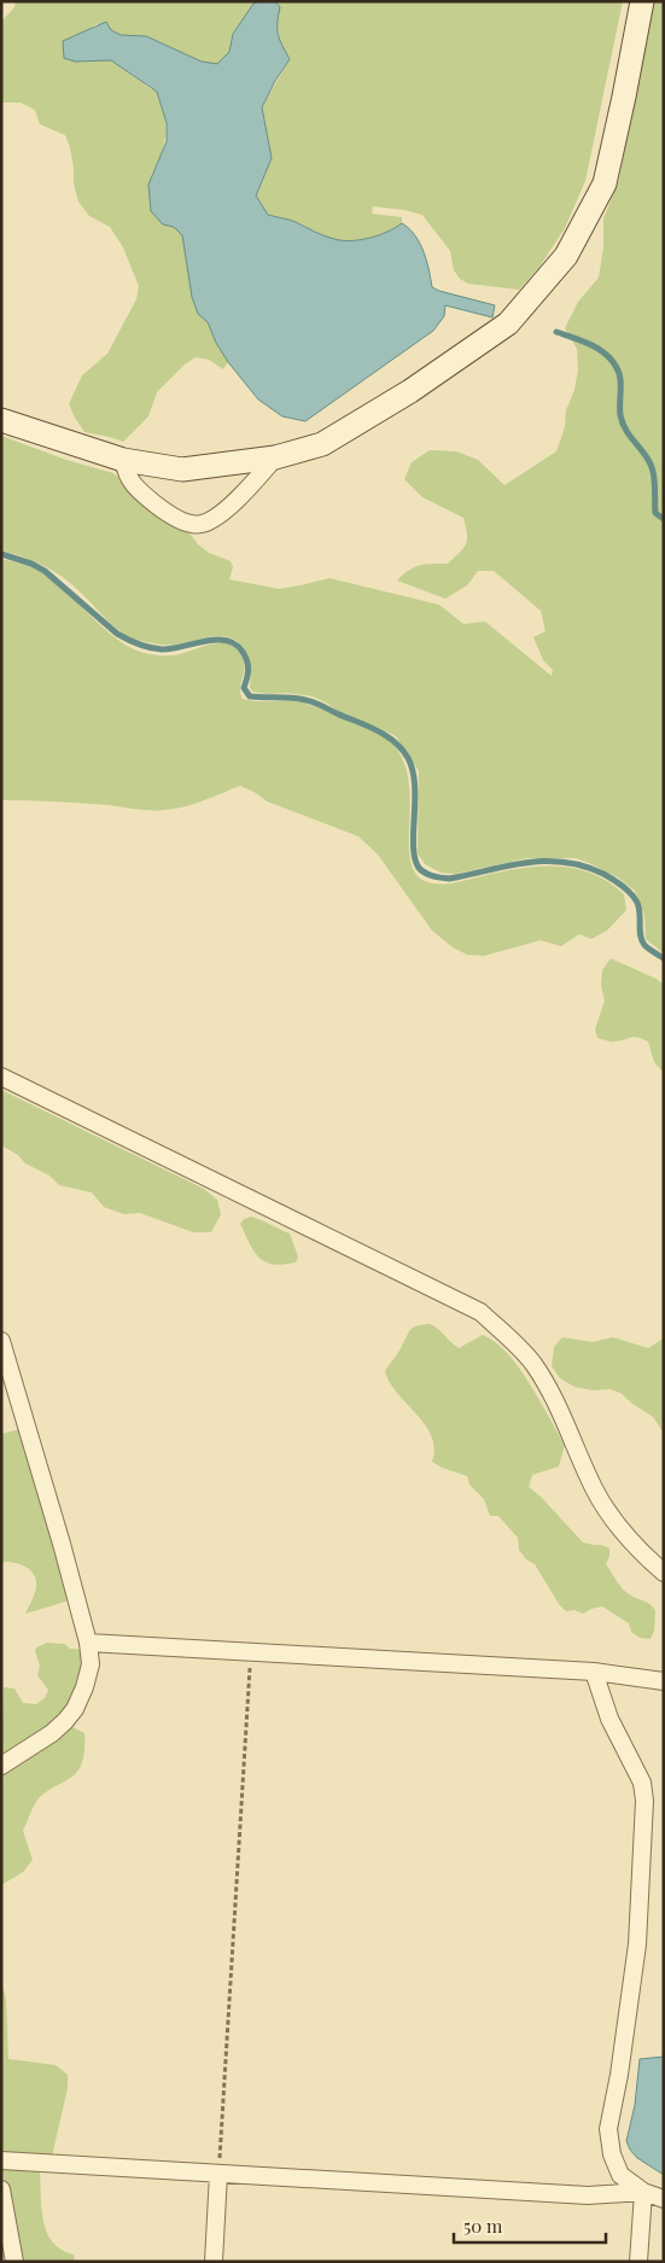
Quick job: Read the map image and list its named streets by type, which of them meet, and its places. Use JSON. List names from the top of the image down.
{
  "scale_bar": "50 m"
}
